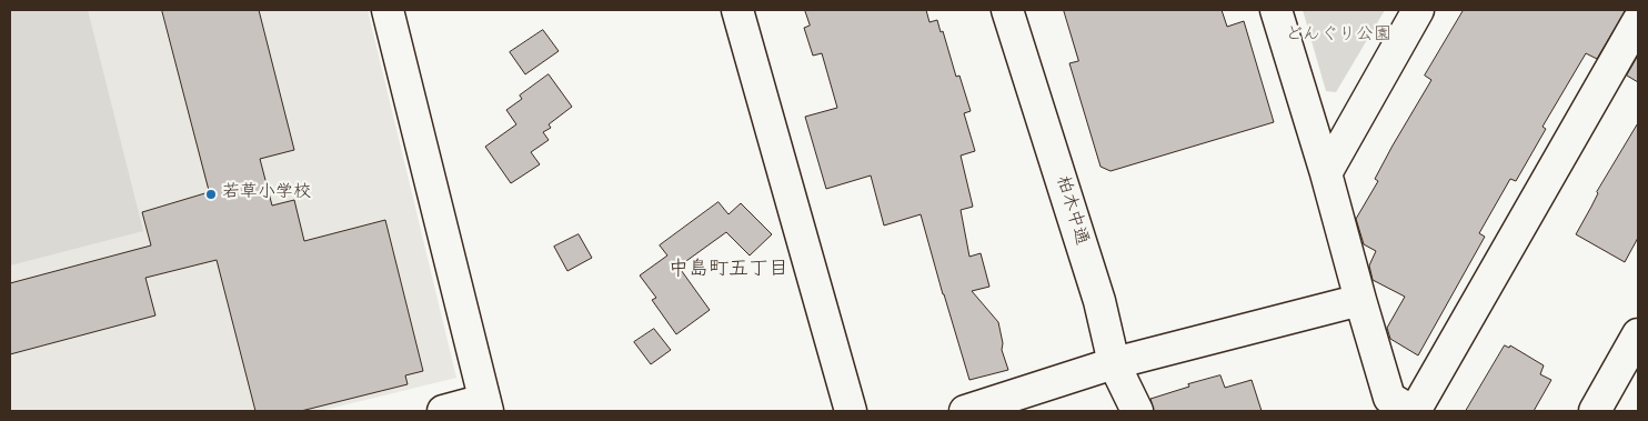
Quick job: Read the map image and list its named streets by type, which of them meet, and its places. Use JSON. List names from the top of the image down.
{
  "streets": {
    "street": ["柏木中通"]
  },
  "districts": ["中島町五丁目"],
  "parks": ["どんぐり公園"],
  "places": ["若草小学校"]
}
